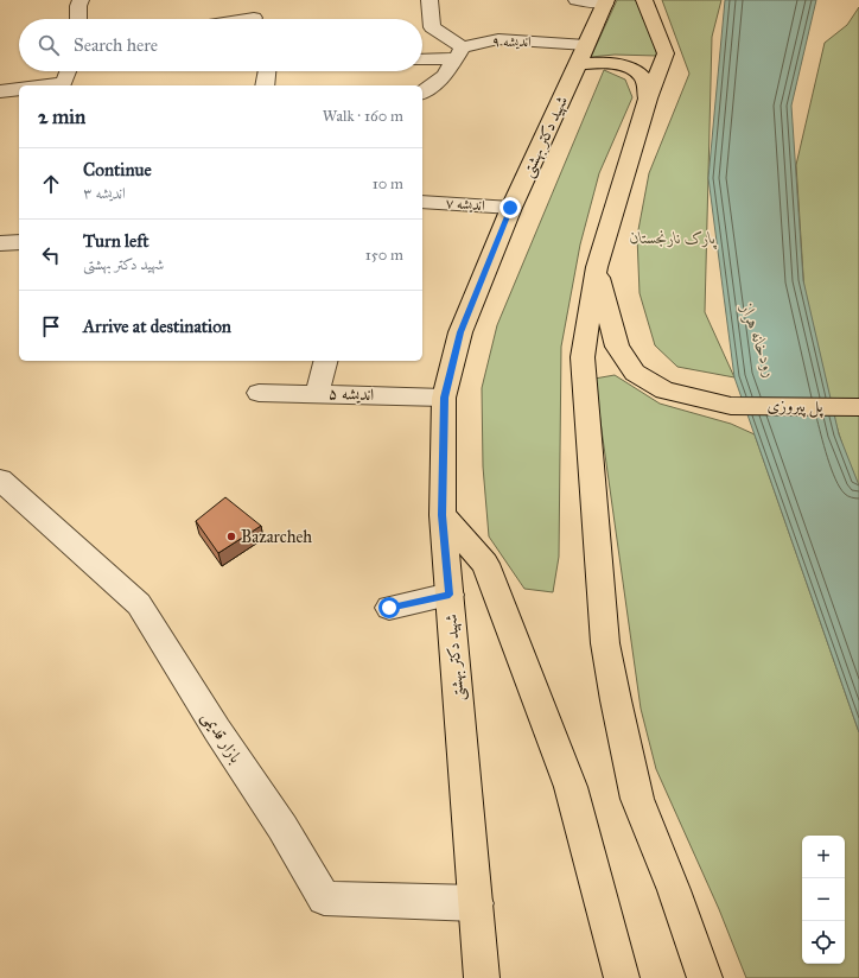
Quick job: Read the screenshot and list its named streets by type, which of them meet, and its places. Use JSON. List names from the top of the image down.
{
  "streets": {
    "main road": ["شهید دکتر بهشتی", "پل پیروزی"],
    "street": [
      "اندیشه ۹",
      "اندیشه ۷",
      "اندیشه ۵",
      "بازار قدیمی"
    ]
  },
  "crossings": [
    ["اندیشه ۹", "شهید دکتر بهشتی"],
    ["شهید دکتر بهشتی", "اندیشه ۷"],
    ["شهید دکتر بهشتی", "اندیشه ۵"],
    ["شهید دکتر بهشتی", "بازار قدیمی"]
  ],
  "water": ["رودخانه هراز"],
  "parks": ["پارک نارنجستان"],
  "places": ["Bazarcheh"],
  "page": {
    "search": "Search here",
    "heading": ["2 min", "Walk · 160 m"],
    "list": [
      ["Continue", "اندیشه ۳", "10 m"],
      ["Turn left", "شهید دکتر بهشتی", "150 m"],
      "Arrive at destination"
    ],
    "map_buttons": ["+", "−"]
  }
}
